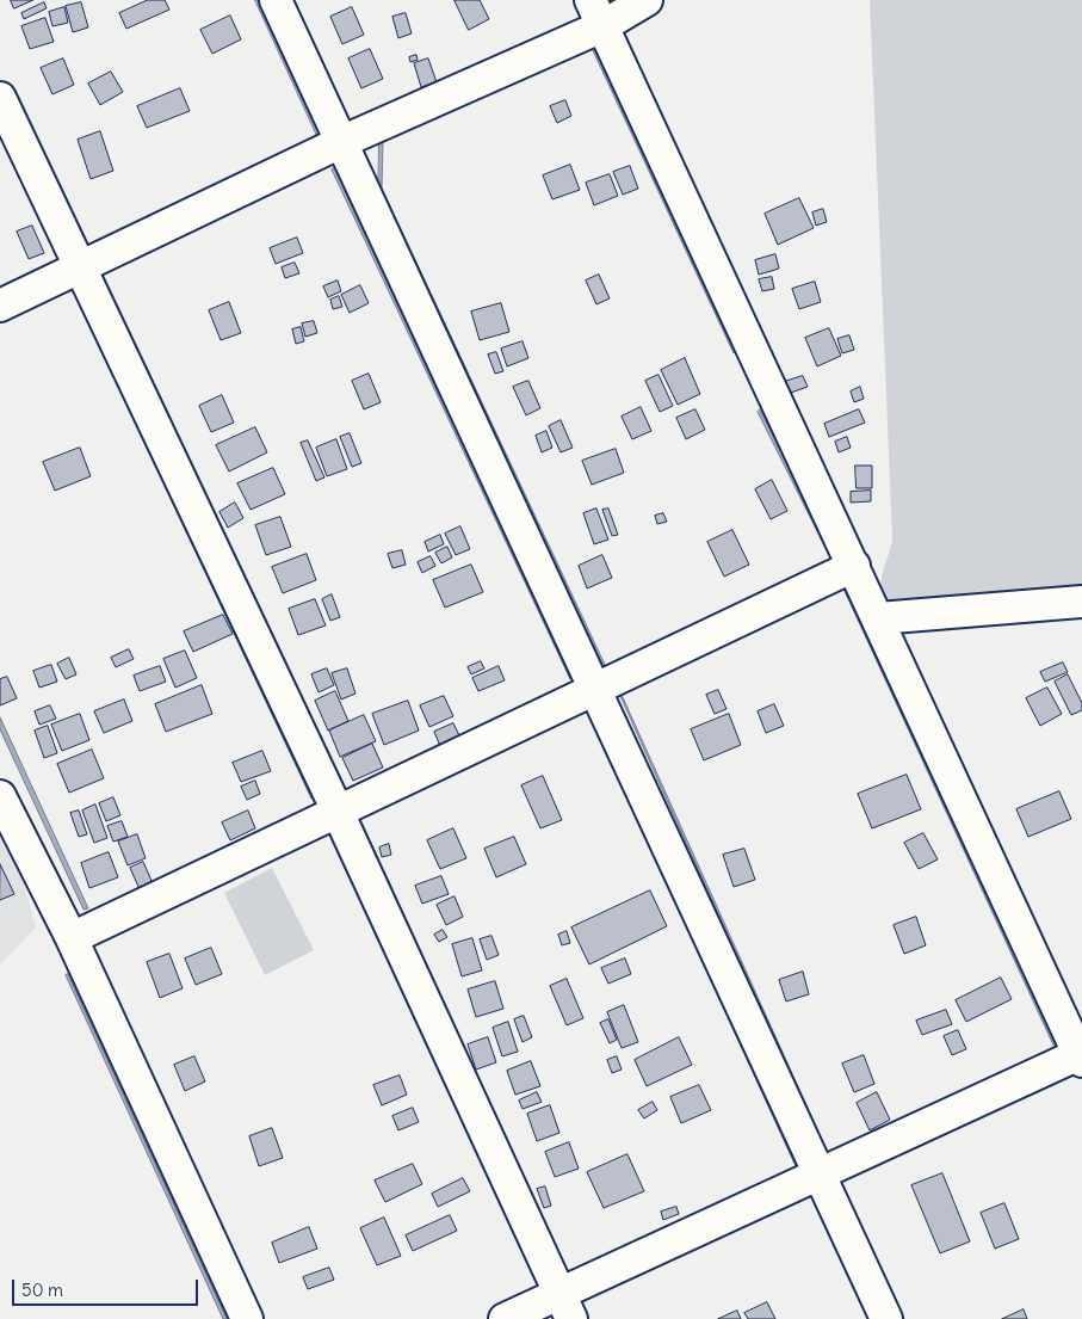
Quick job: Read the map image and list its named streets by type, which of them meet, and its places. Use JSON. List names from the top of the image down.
{
  "scale_bar": "50 m"
}
